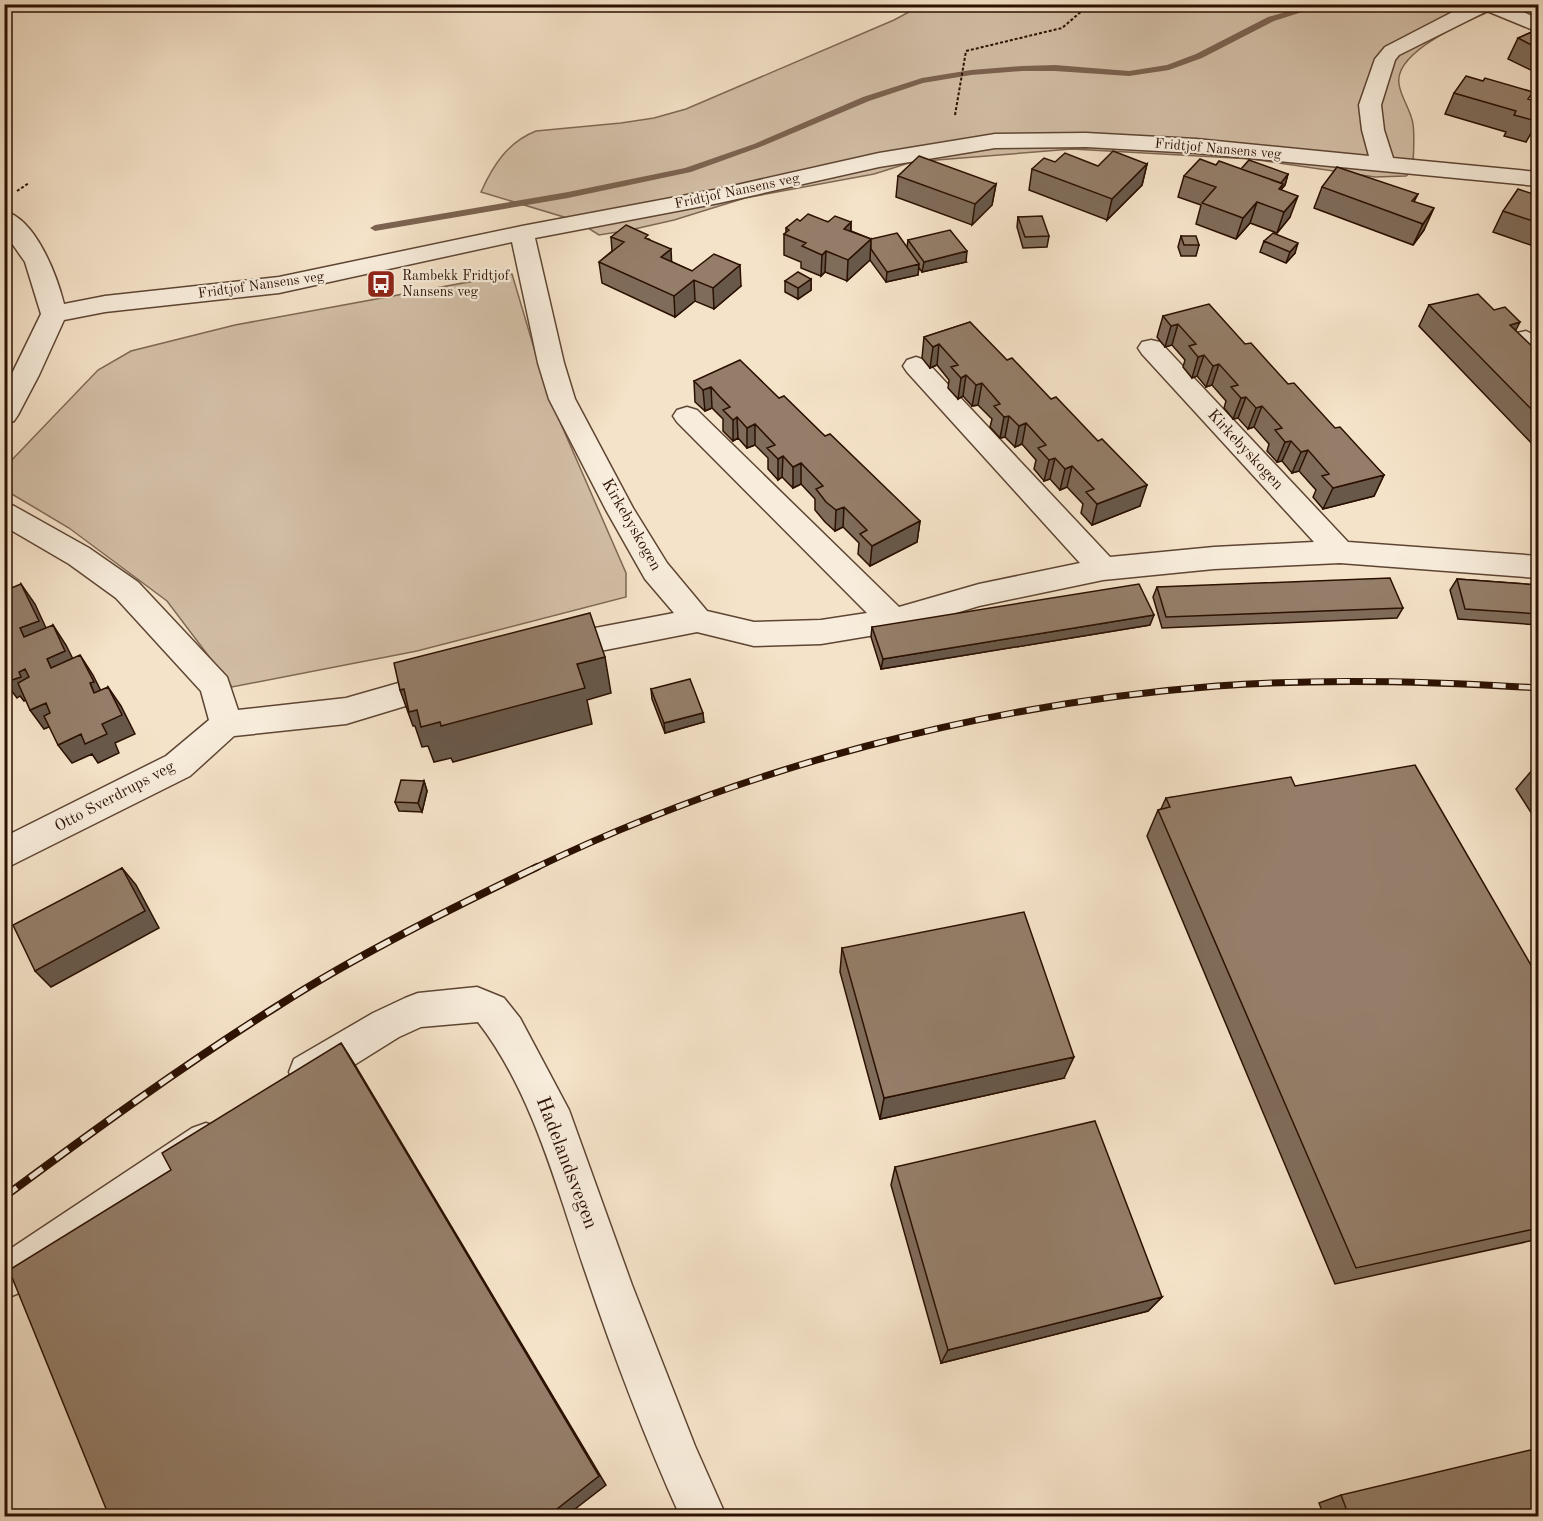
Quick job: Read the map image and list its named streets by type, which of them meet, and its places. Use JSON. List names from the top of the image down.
{
  "streets": {
    "street": [
      "Fridtjof Nansens veg",
      "Kirkebyskogen",
      "Otto Sverdrups veg",
      "Hadelandsvegen"
    ]
  },
  "crossings": [
    ["Fridtjof Nansens veg", "Kirkebyskogen"]
  ],
  "places": {
    "bus stop": ["Rambekk Fridtjof Nansens veg"]
  }
}
